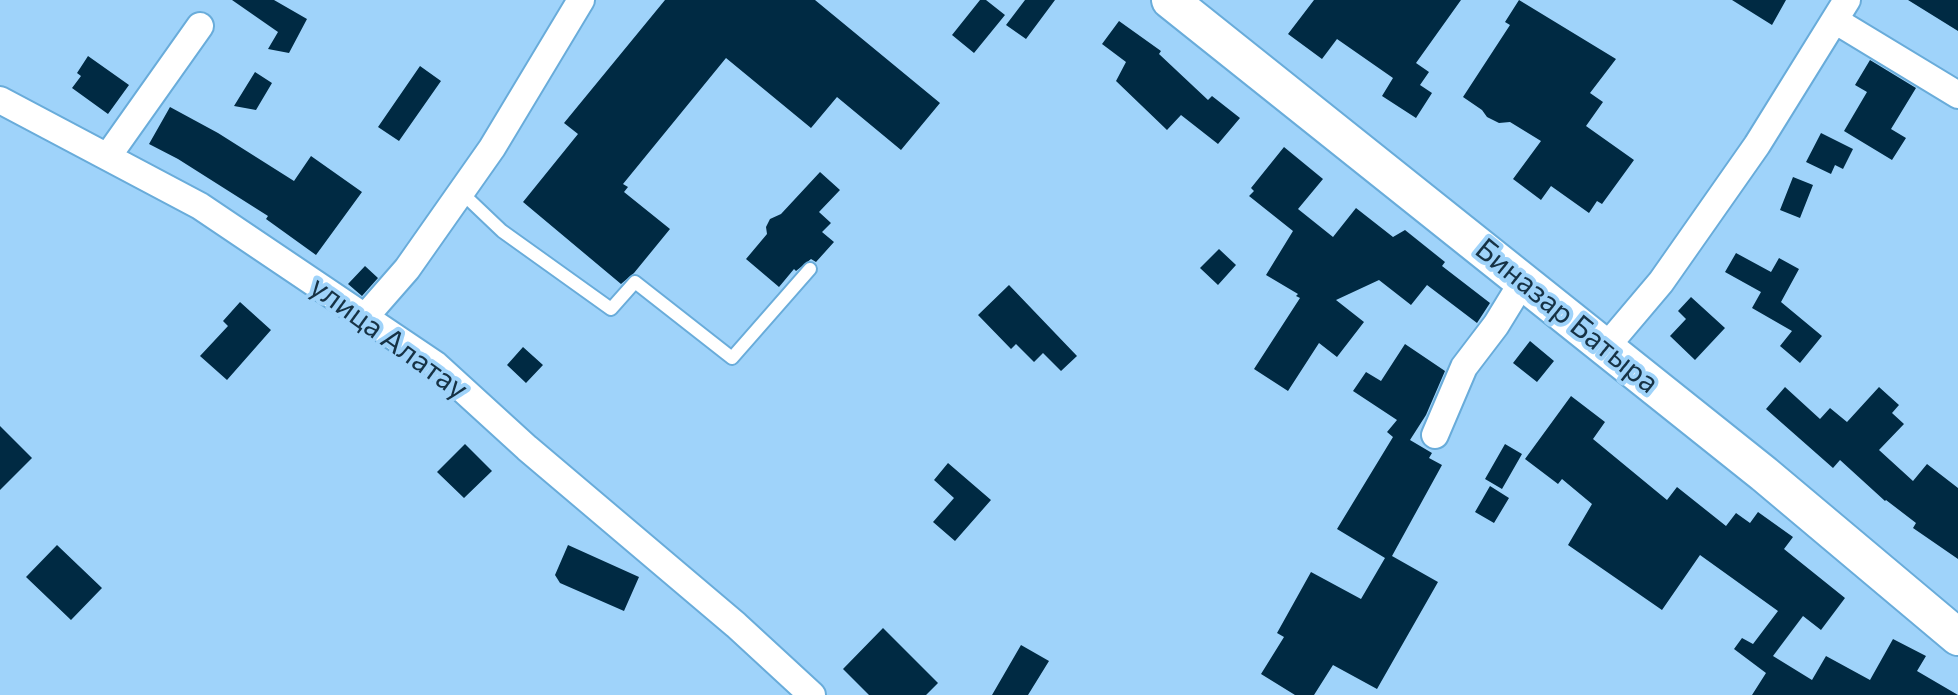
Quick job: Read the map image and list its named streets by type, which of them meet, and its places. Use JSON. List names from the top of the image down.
{
  "streets": {
    "street": ["Биназар Батыра", "улица Алатау"]
  }
}
